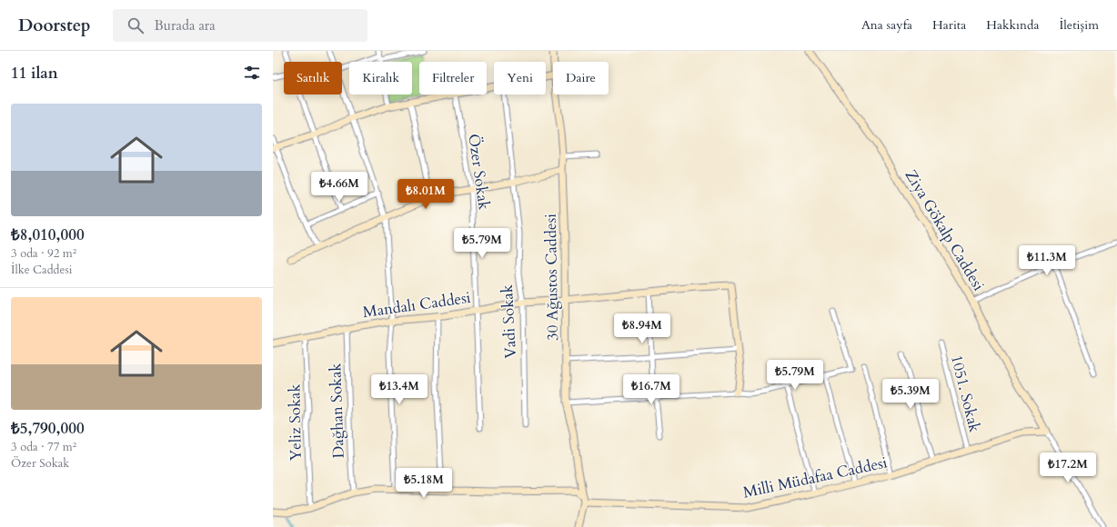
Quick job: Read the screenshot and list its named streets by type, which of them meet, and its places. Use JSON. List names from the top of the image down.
{
  "streets": {
    "street": [
      "Özer Sokak",
      "Ziya Gökalp Caddesi",
      "30 Ağustos Caddesi",
      "Mandalı Caddesi",
      "Vadi Sokak",
      "1051. Sokak",
      "Dağhan Sokak",
      "Yeliz Sokak",
      "Milli Müdafaa Caddesi"
    ]
  },
  "crossings": [
    ["Özer Sokak", "Mandalı Caddesi"],
    ["Ziya Gökalp Caddesi", "Milli Müdafaa Caddesi"],
    ["30 Ağustos Caddesi", "Mandalı Caddesi"],
    ["30 Ağustos Caddesi", "Milli Müdafaa Caddesi"],
    ["Mandalı Caddesi", "Vadi Sokak"],
    ["Mandalı Caddesi", "Dağhan Sokak"],
    ["Mandalı Caddesi", "Yeliz Sokak"],
    ["1051. Sokak", "Milli Müdafaa Caddesi"]
  ],
  "page": {
    "header": "Doorstep",
    "search": "Burada ara",
    "nav": [
      "Ana sayfa",
      "Harita",
      "Hakkında",
      "İletişim"
    ],
    "heading": "11 ilan",
    "chip": [
      "Satılık",
      "Kiralık",
      "Filtreler",
      "Yeni",
      "Daire"
    ],
    "list": [
      {
        "name": "₺8,010,000",
        "note": "3 oda · 92 m² · İlke Caddesi"
      },
      {
        "name": "₺5,790,000",
        "note": "3 oda · 77 m² · Özer Sokak"
      }
    ],
    "price": [
      "₺4.66M",
      "₺8.01M",
      "₺5.79M",
      "₺11.3M",
      "₺8.94M",
      "₺5.79M",
      "₺13.4M",
      "₺16.7M",
      "₺5.39M",
      "₺17.2M",
      "₺5.18M"
    ]
  }
}
